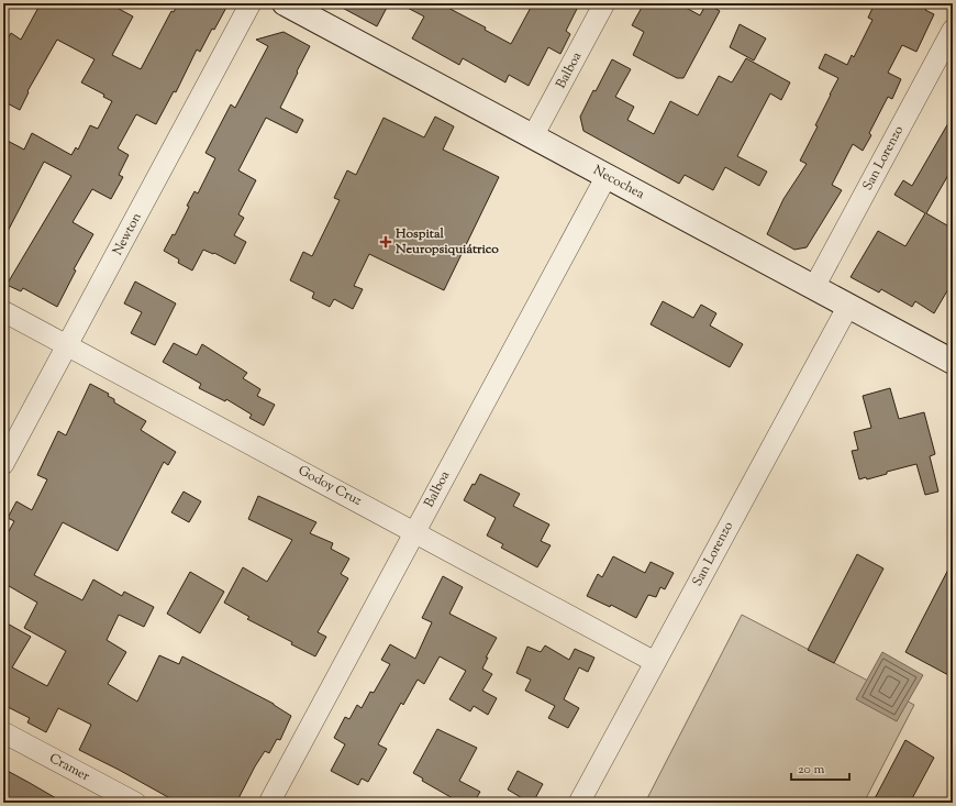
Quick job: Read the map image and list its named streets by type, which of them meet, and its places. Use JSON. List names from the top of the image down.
{
  "streets": {
    "main road": ["Necochea"],
    "street": [
      "Balboa",
      "San Lorenzo",
      "Newton",
      "Godoy Cruz",
      "Cramer"
    ]
  },
  "crossings": [
    ["Balboa", "Necochea"],
    ["Balboa", "Godoy Cruz"],
    ["San Lorenzo", "Necochea"],
    ["San Lorenzo", "Godoy Cruz"],
    ["Newton", "Godoy Cruz"]
  ],
  "places": {
    "health": ["Hospital Neuropsiquiátrico"]
  },
  "scale_bar": "20 m"
}
